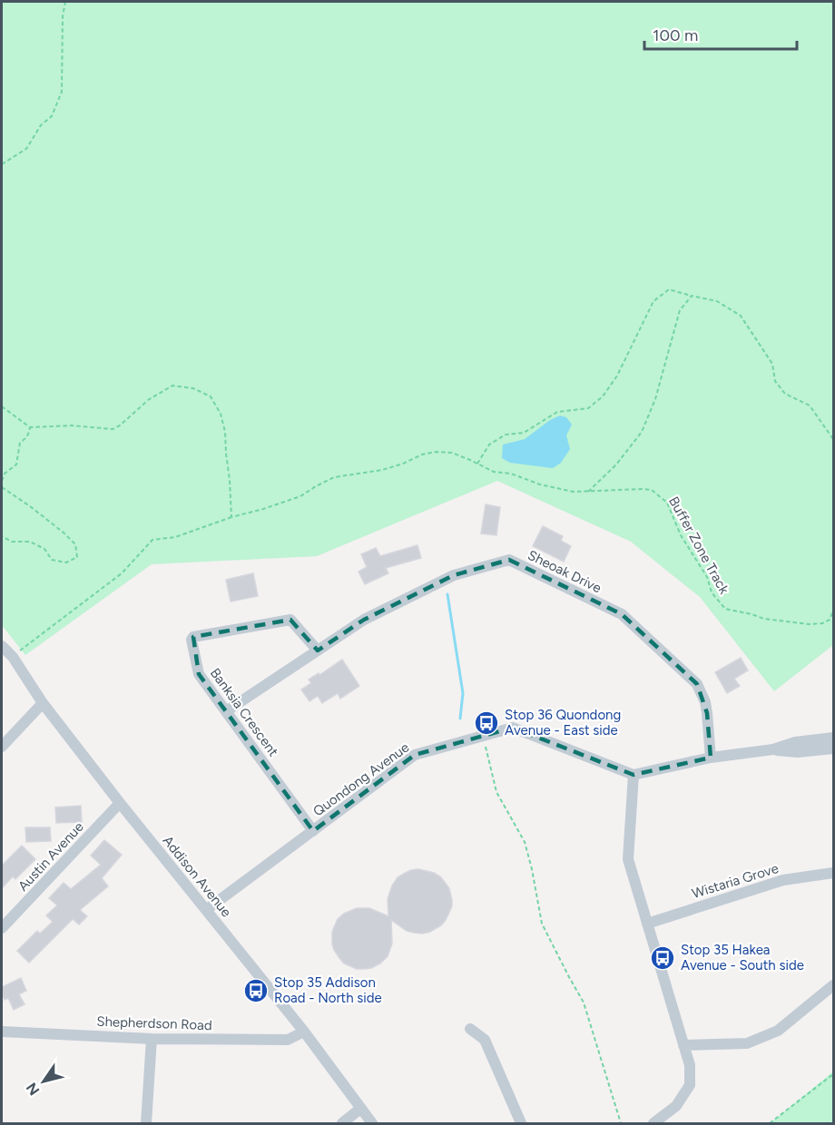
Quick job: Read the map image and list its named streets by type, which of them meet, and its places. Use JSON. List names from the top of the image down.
{
  "streets": {
    "street": [
      "Sheoak Drive",
      "Banksia Crescent",
      "Quondong Avenue",
      "Austin Avenue",
      "Addison Avenue",
      "Wistaria Grove",
      "Shepherdson Road"
    ],
    "path": ["Buffer Zone Track"]
  },
  "crossings": [
    ["Buffer Zone Track", "Addison Avenue"],
    ["Sheoak Drive", "Banksia Crescent"],
    ["Banksia Crescent", "Quondong Avenue"],
    ["Quondong Avenue", "Addison Avenue"],
    ["Austin Avenue", "Addison Avenue"],
    ["Addison Avenue", "Shepherdson Road"]
  ],
  "places": {
    "bus stop": ["Stop 36 Quondong Avenue - East side", "Stop 35 Hakea Avenue - South side", "Stop 35 Addison Road - North side"]
  },
  "scale_bar": "100 m",
  "north": "bottom left"
}
